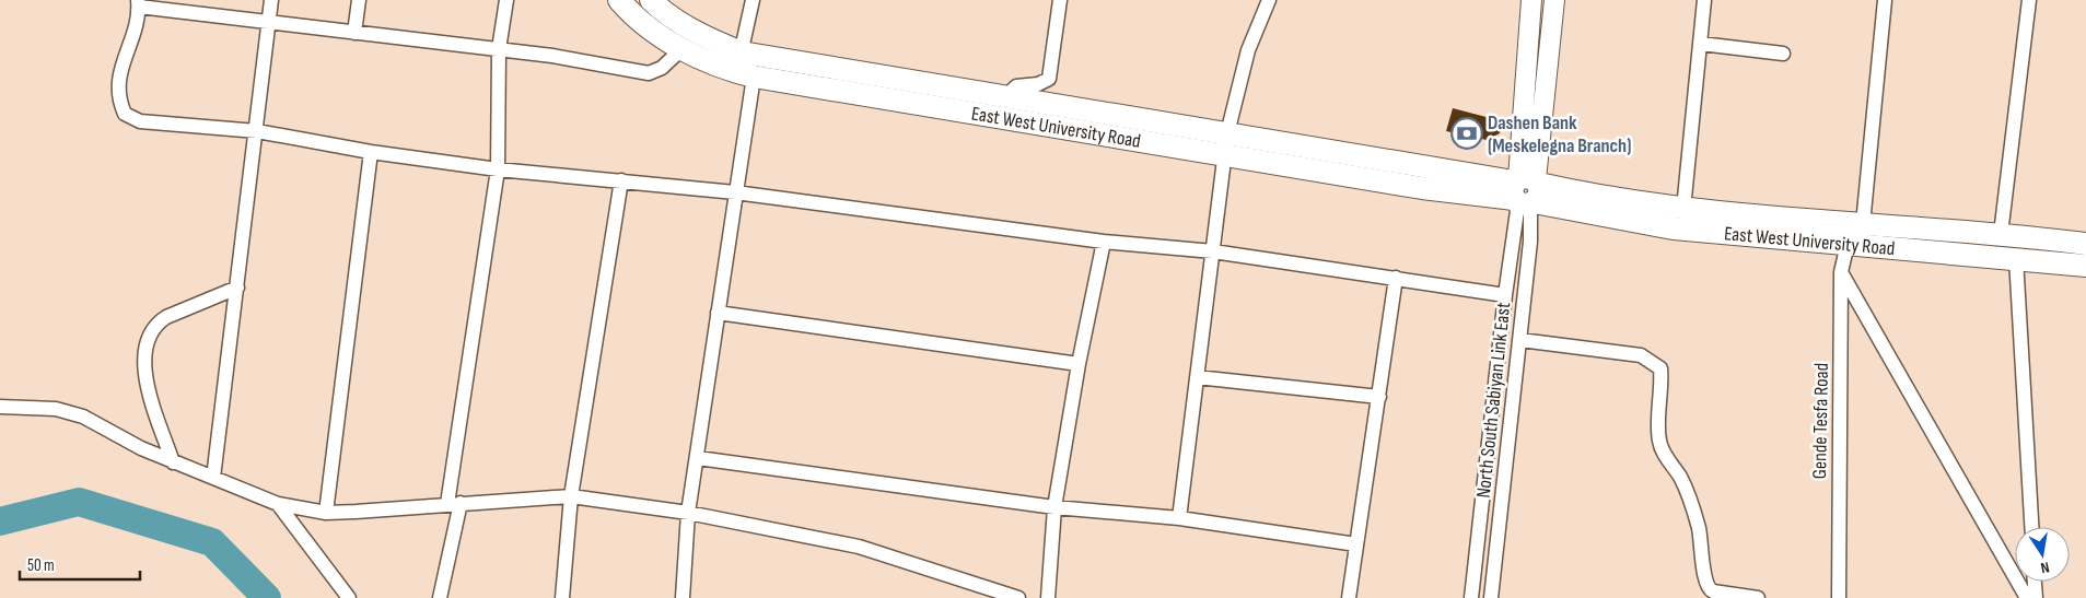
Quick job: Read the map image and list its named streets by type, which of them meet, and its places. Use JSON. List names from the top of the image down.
{
  "streets": {
    "main road": ["East West University Road", "North South Sabiyan Link East"],
    "street": ["Gende Tesfa Road"]
  },
  "crossings": [
    ["East West University Road", "North South Sabiyan Link East"],
    ["East West University Road", "Gende Tesfa Road"]
  ],
  "places": {
    "bank": ["Dashen Bank (Meskelegna Branch)"]
  },
  "scale_bar": "50 m",
  "north": "bottom"
}
